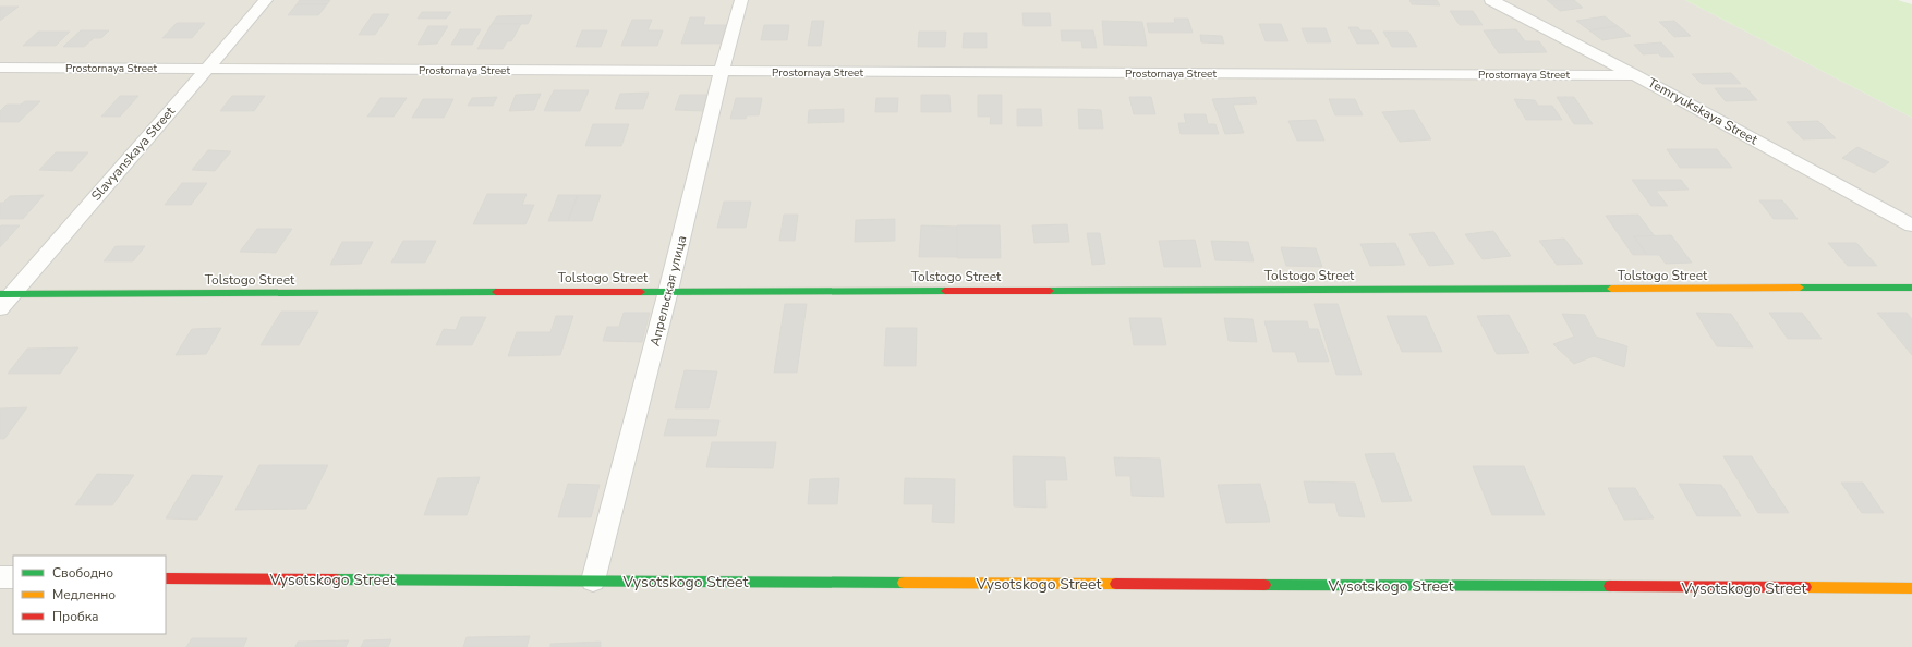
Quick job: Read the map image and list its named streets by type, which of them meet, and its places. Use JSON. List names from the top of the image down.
{
  "streets": {
    "street": [
      "Prostornaya Street",
      "Temryukskaya Street",
      "Slavyanskaya Street",
      "Tolstogo Street",
      "Апрельская улица",
      "Vysotskogo Street"
    ]
  },
  "crossings": [
    ["Prostornaya Street", "Temryukskaya Street"],
    ["Prostornaya Street", "Slavyanskaya Street"],
    ["Prostornaya Street", "Апрельская улица"],
    ["Slavyanskaya Street", "Tolstogo Street"],
    ["Tolstogo Street", "Апрельская улица"],
    ["Апрельская улица", "Vysotskogo Street"]
  ],
  "legend": ["Свободно", "Медленно", "Пробка"]
}
